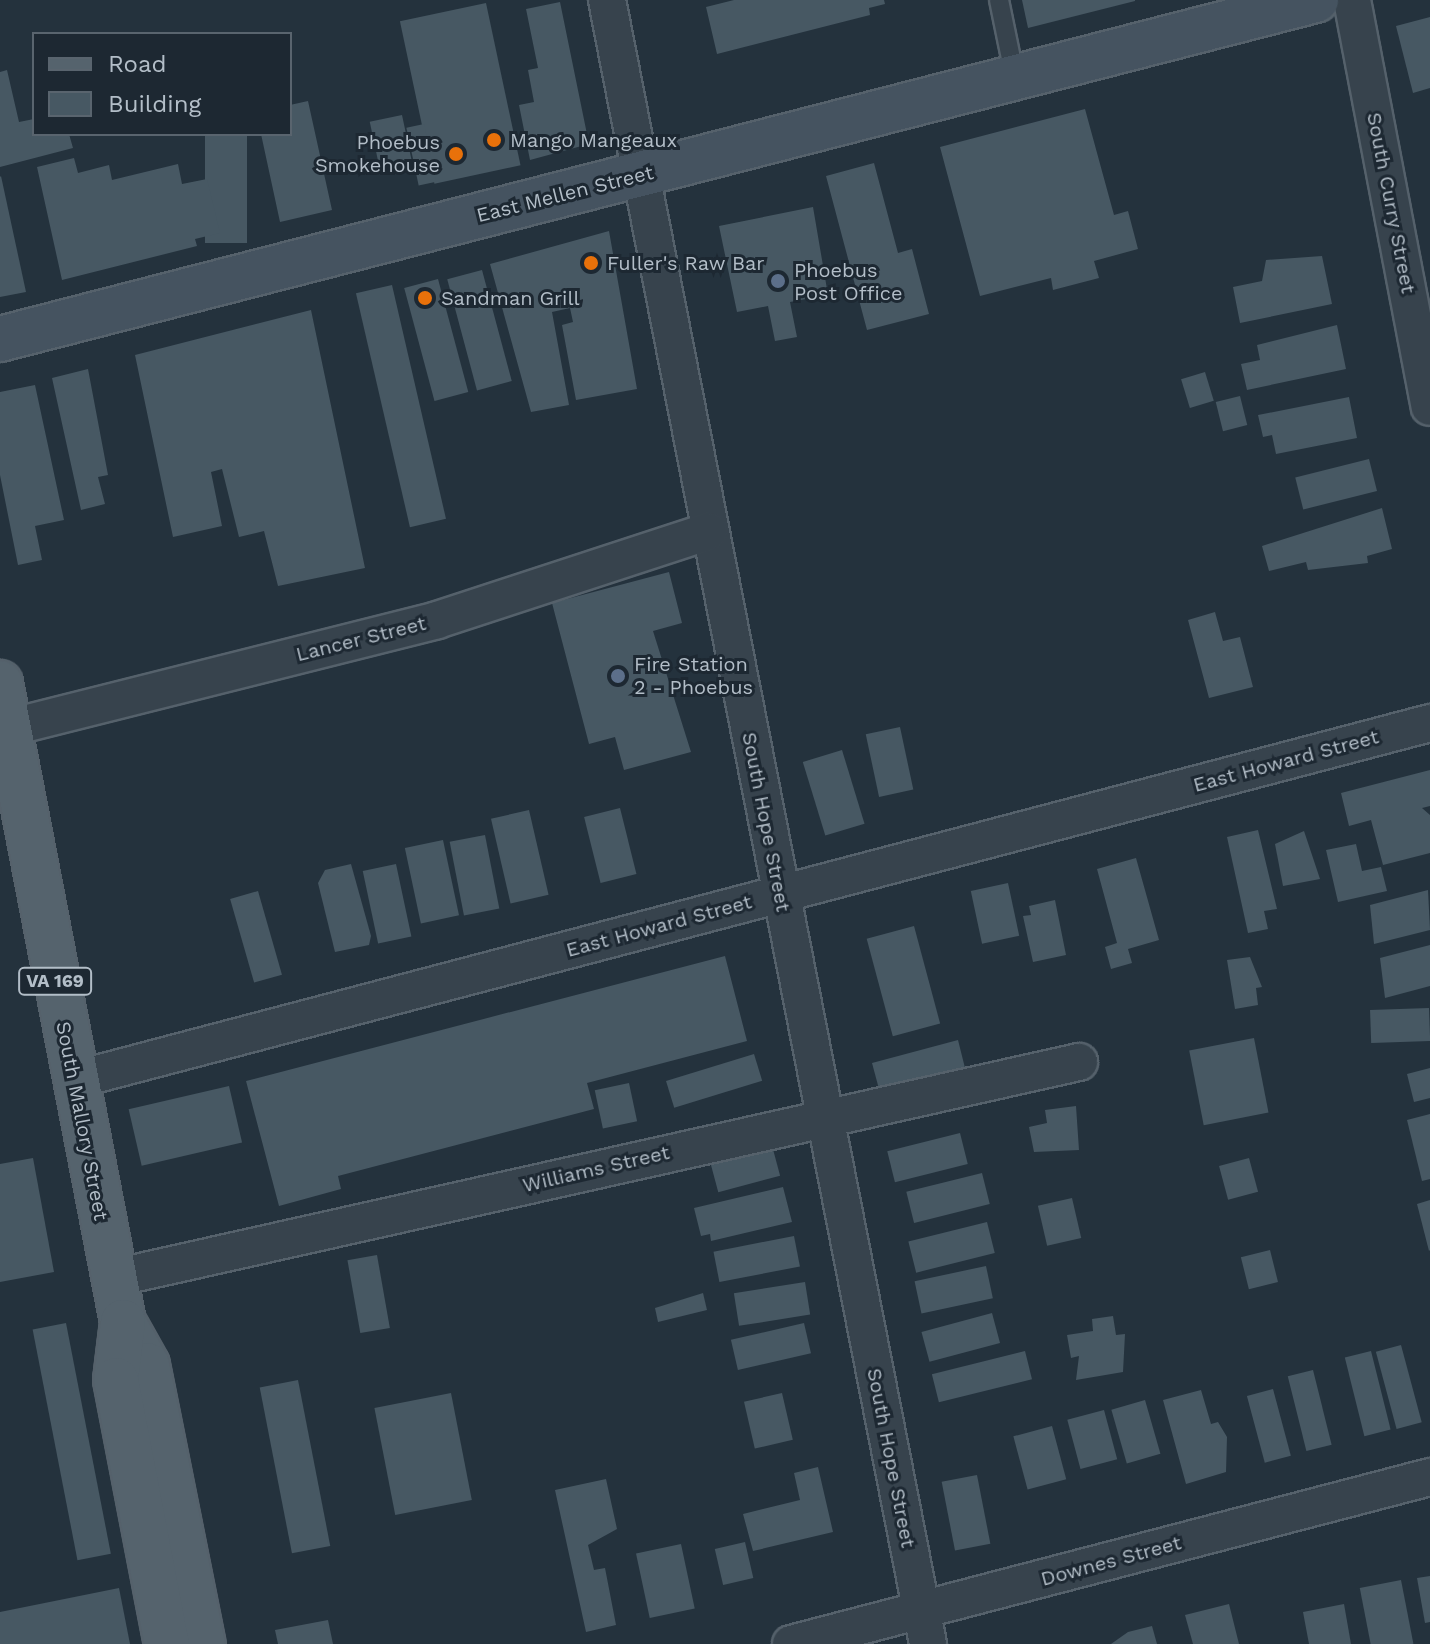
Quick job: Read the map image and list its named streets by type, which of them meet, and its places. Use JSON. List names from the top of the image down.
{
  "streets": {
    "main road": ["East Mellen Street", "VA 169", "South Mallory Street"],
    "street": [
      "South Curry Street",
      "Lancer Street",
      "East Howard Street",
      "South Hope Street",
      "Williams Street",
      "Downes Street"
    ]
  },
  "crossings": [
    ["East Mellen Street", "South Hope Street"],
    ["Lancer Street", "South Hope Street"],
    ["Lancer Street", "South Mallory Street"],
    ["East Howard Street", "South Hope Street"],
    ["East Howard Street", "South Mallory Street"],
    ["South Hope Street", "Williams Street"],
    ["South Hope Street", "Downes Street"],
    ["South Mallory Street", "Williams Street"]
  ],
  "places": [
    "Mango Mangeaux",
    "Phoebus Smokehouse",
    "Fuller's Raw Bar",
    "Phoebus Post Office",
    "Sandman Grill",
    "Fire Station 2 - Phoebus"
  ],
  "legend": ["Road", "Building"]
}
